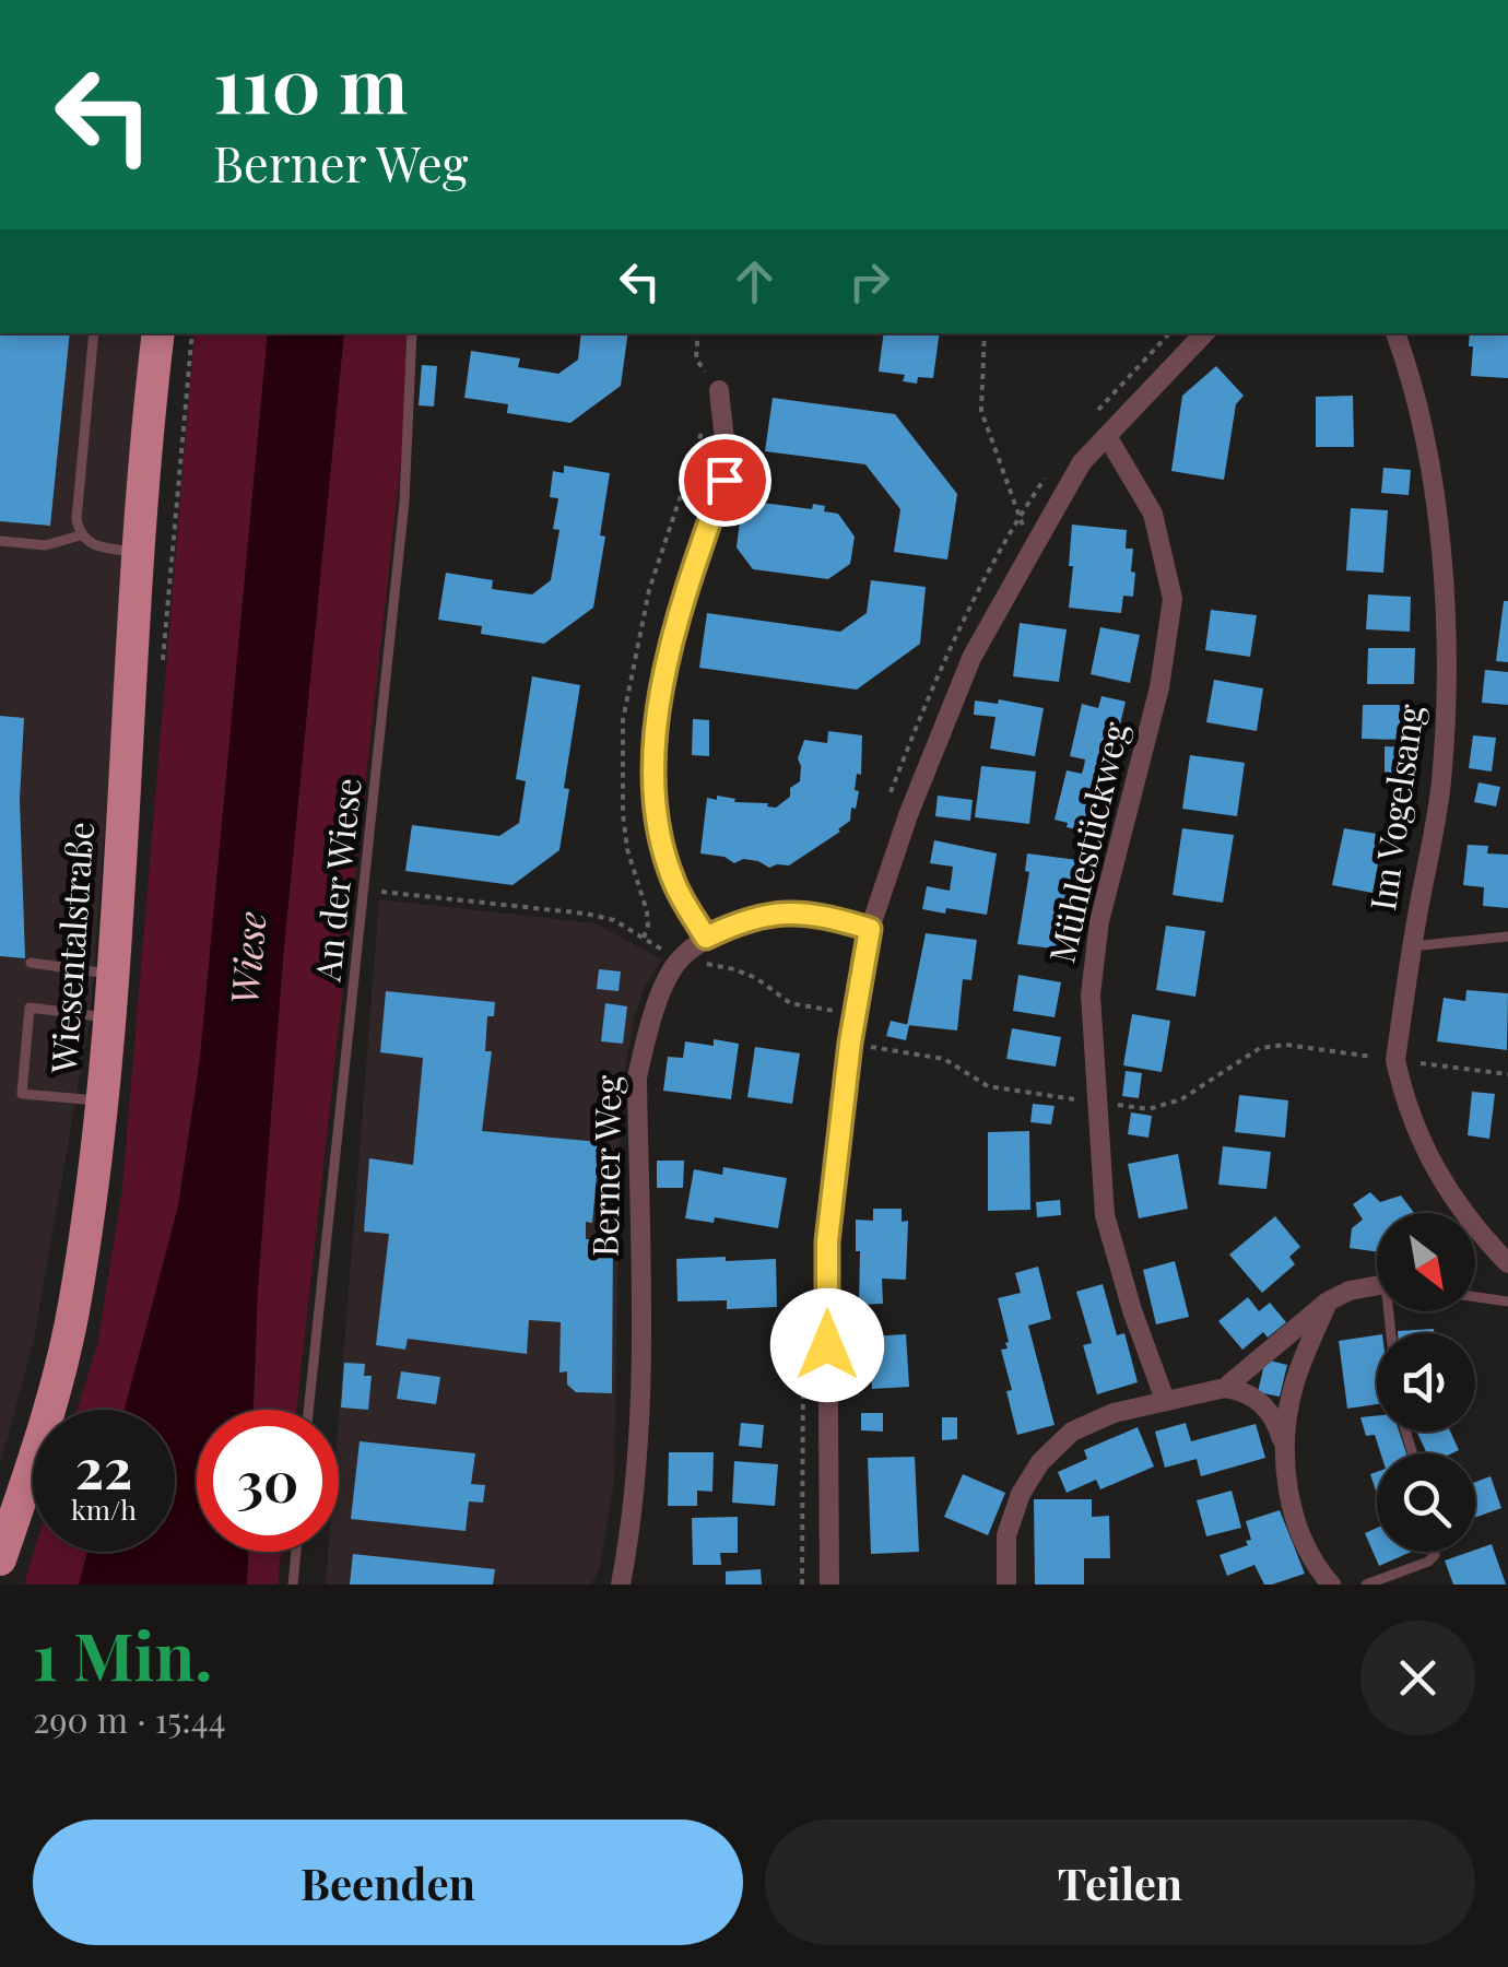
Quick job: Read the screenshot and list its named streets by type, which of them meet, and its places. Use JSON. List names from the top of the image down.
{
  "streets": {
    "main road": ["Wiesentalstraße"],
    "street": ["Im Vogelsang", "Mühlestückweg", "Berner Weg"],
    "lane": ["An der Wiese"]
  },
  "water": ["Wiese"],
  "north": "bottom right",
  "page": {
    "turn": ["110 m", "Berner Weg"],
    "speed": "22 km/h",
    "limit": "30",
    "heading": ["1 Min.", "290 m · 15:44"],
    "buttons": ["Beenden", "Teilen"]
  }
}
